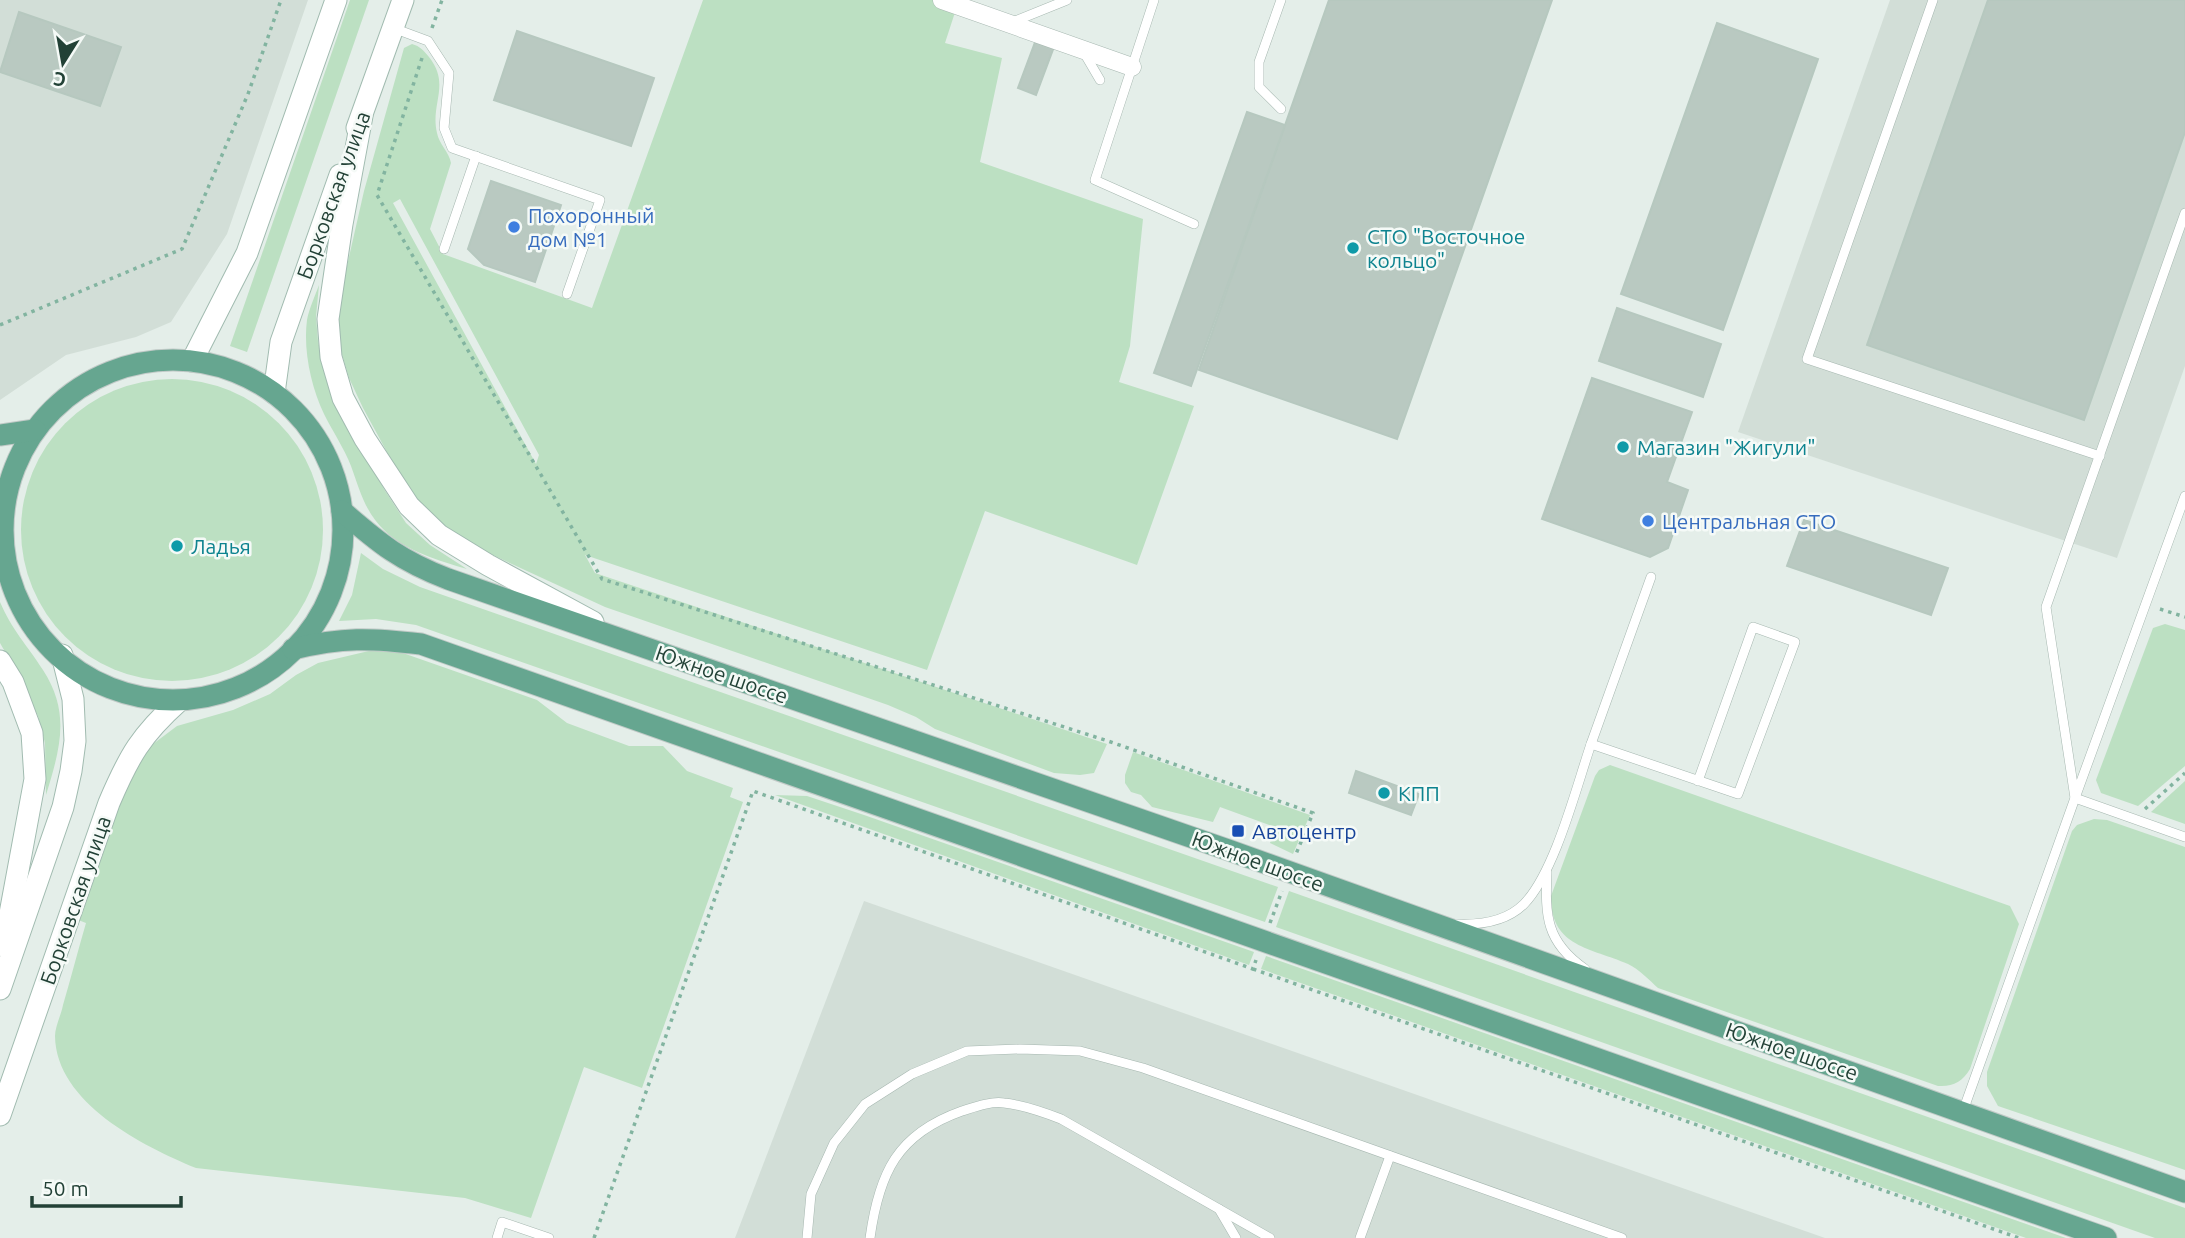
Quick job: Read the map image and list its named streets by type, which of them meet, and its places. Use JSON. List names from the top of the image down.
{
  "streets": {
    "main road": ["Борковская улица", "Южное шоссе"]
  },
  "places": {
    "other": [
      "Похоронный дом №1",
      "СТО \"Восточное кольцо\"",
      "Магазин \"Жигули\"",
      "Центральная СТО",
      "Ладья",
      "КПП"
    ],
    "transit": ["Автоцентр"]
  },
  "scale_bar": "50 m",
  "north": "bottom"
}
